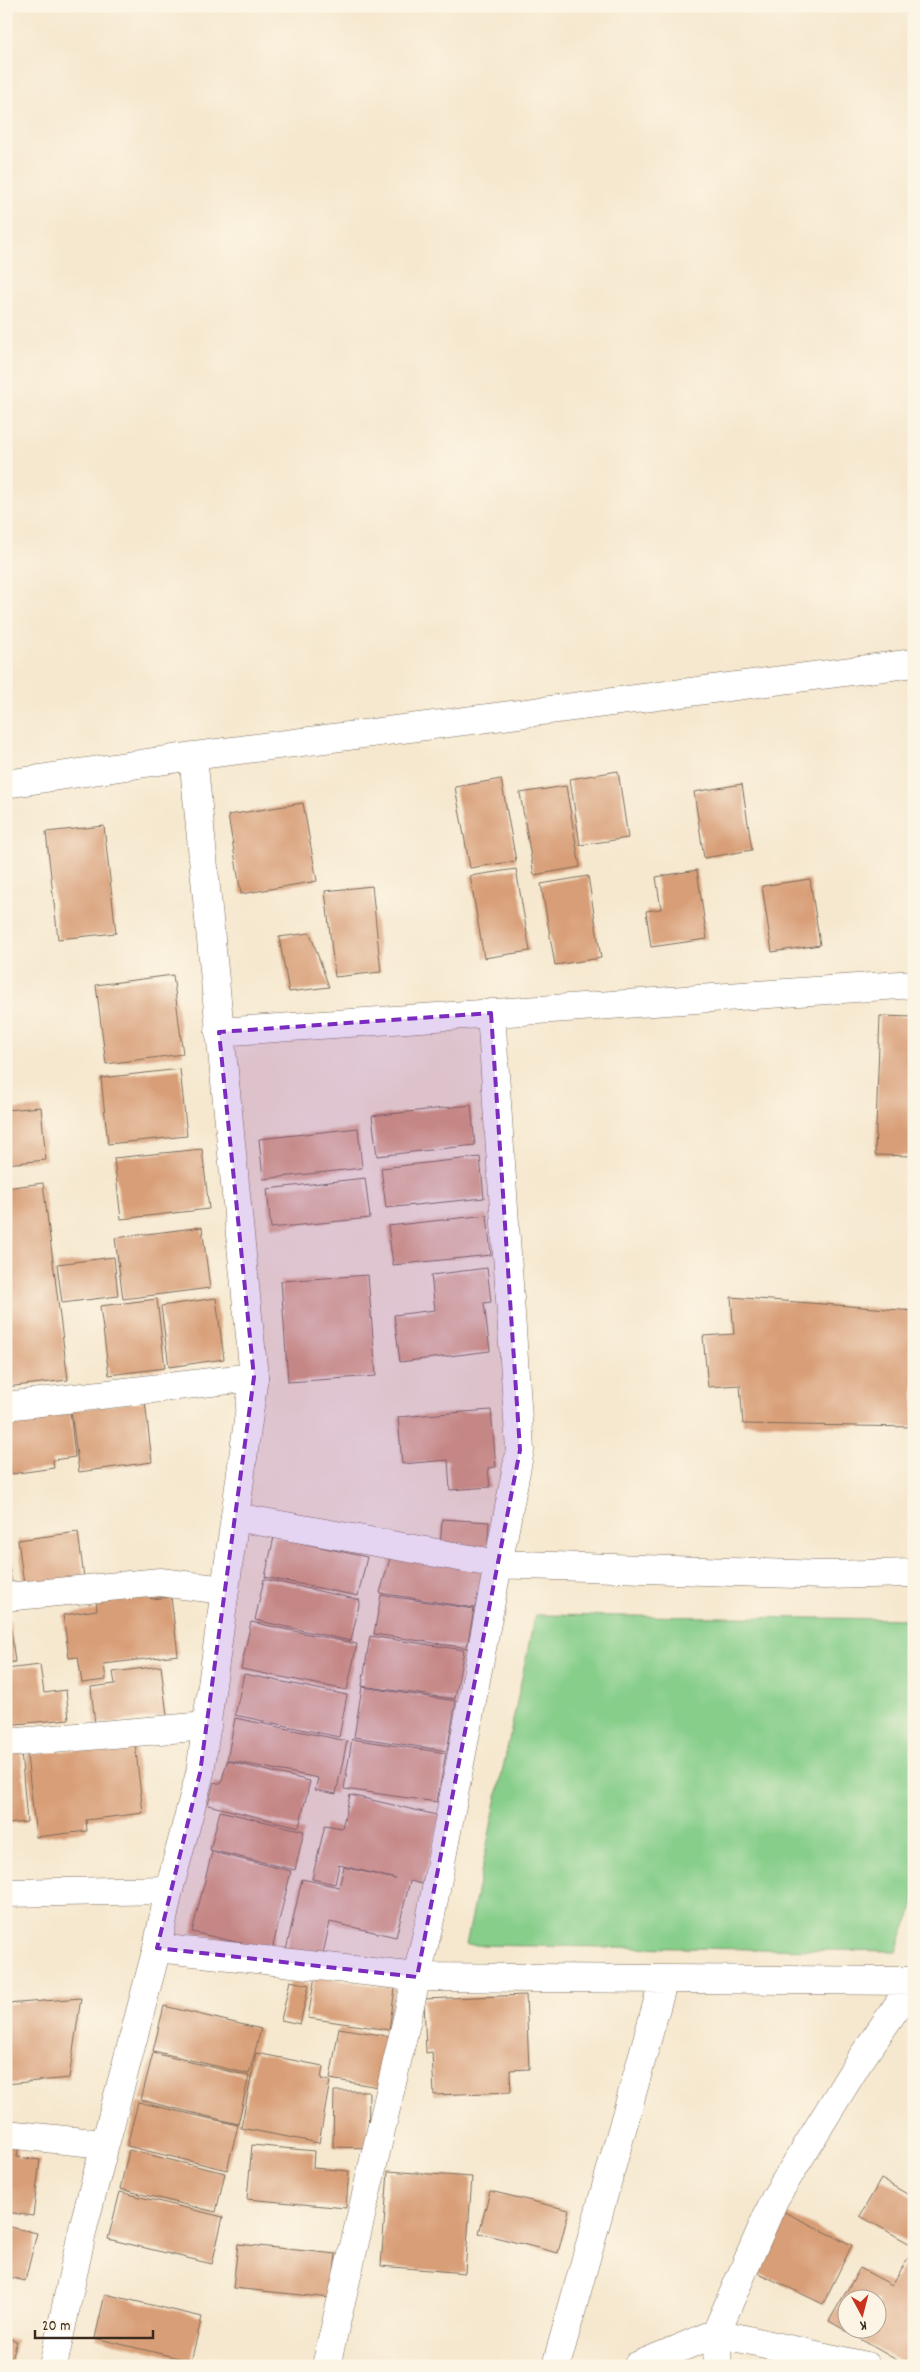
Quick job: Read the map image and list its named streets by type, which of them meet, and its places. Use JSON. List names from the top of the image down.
{
  "scale_bar": "20 m",
  "north": "bottom"
}
